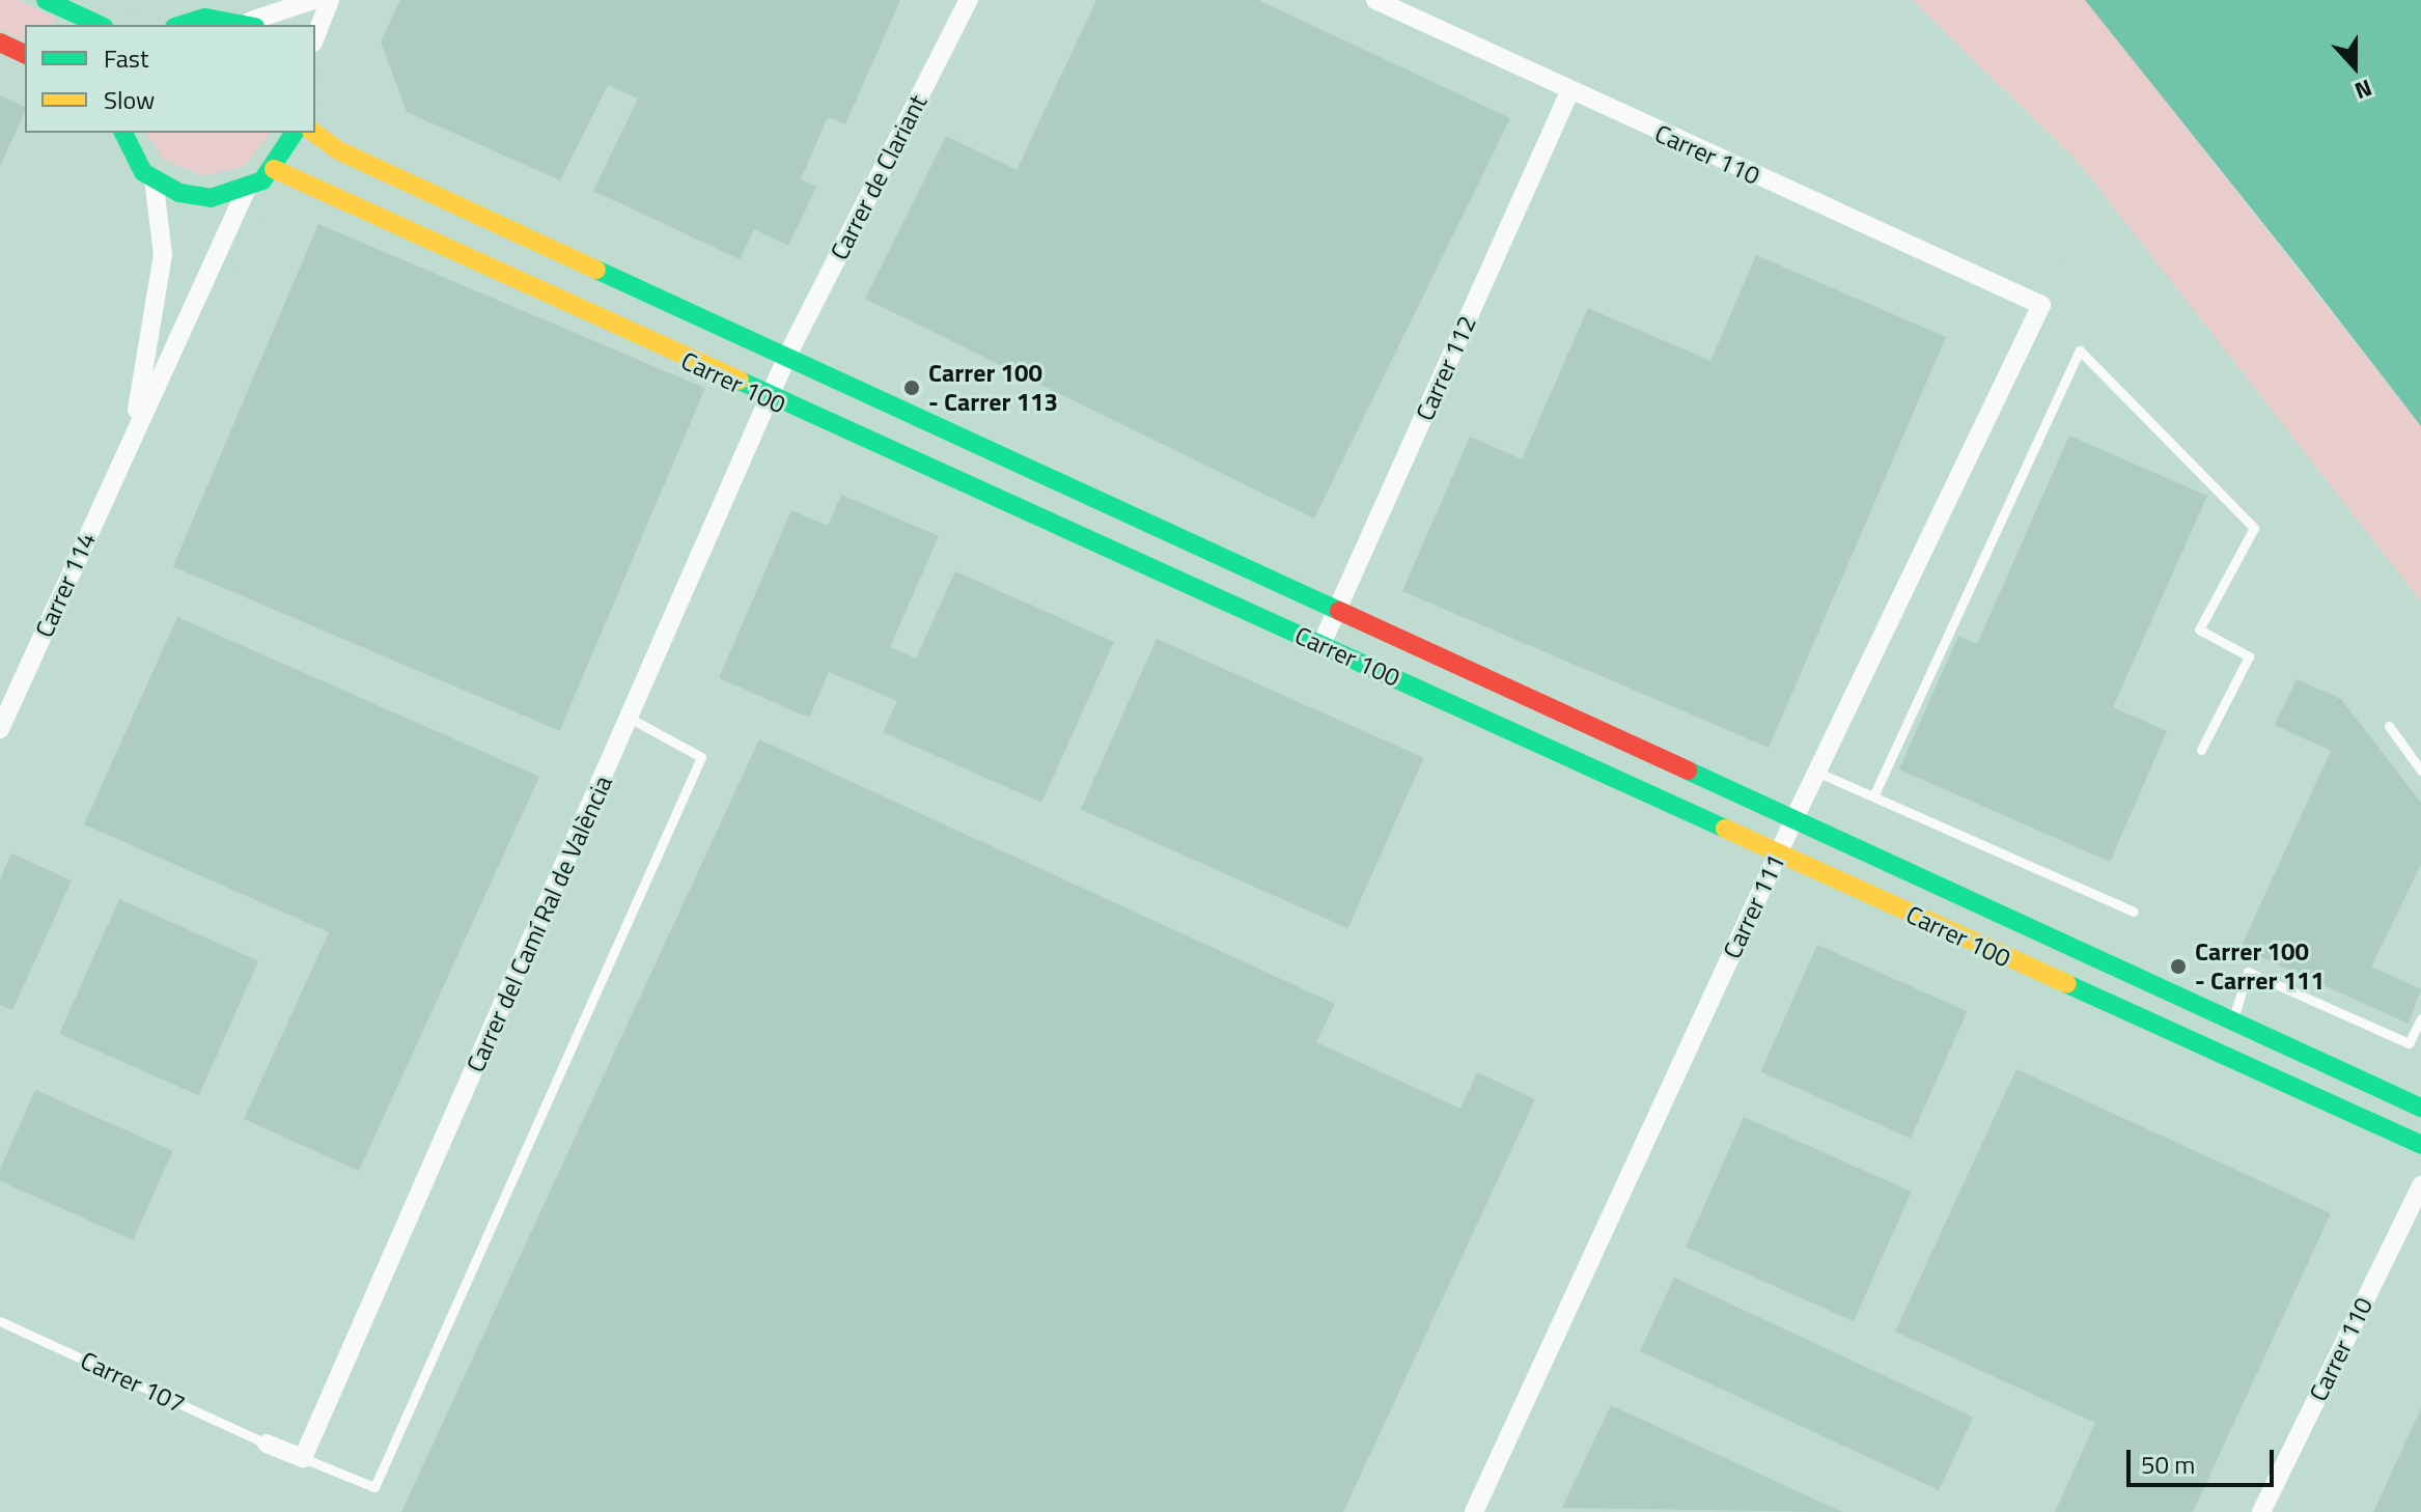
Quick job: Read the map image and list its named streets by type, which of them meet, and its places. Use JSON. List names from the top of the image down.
{
  "streets": {
    "street": [
      "Carrer 110",
      "Carrer de Clariant",
      "Carrer 112",
      "Carrer 100",
      "Carrer 114",
      "Carrer 111",
      "Carrer del Camí Ral de València"
    ],
    "lane": ["Carrer 107"]
  },
  "crossings": [
    ["Carrer 110", "Carrer 112"],
    ["Carrer 110", "Carrer 111"],
    ["Carrer de Clariant", "Carrer 100"],
    ["Carrer de Clariant", "Carrer del Camí Ral de València"],
    ["Carrer 112", "Carrer 100"],
    ["Carrer 100", "Carrer 111"],
    ["Carrer 100", "Carrer del Camí Ral de València"]
  ],
  "places": ["Carrer 100 - Carrer 113", "Carrer 100 - Carrer 111"],
  "legend": ["Fast", "Slow"],
  "scale_bar": "50 m",
  "north": "bottom"
}
